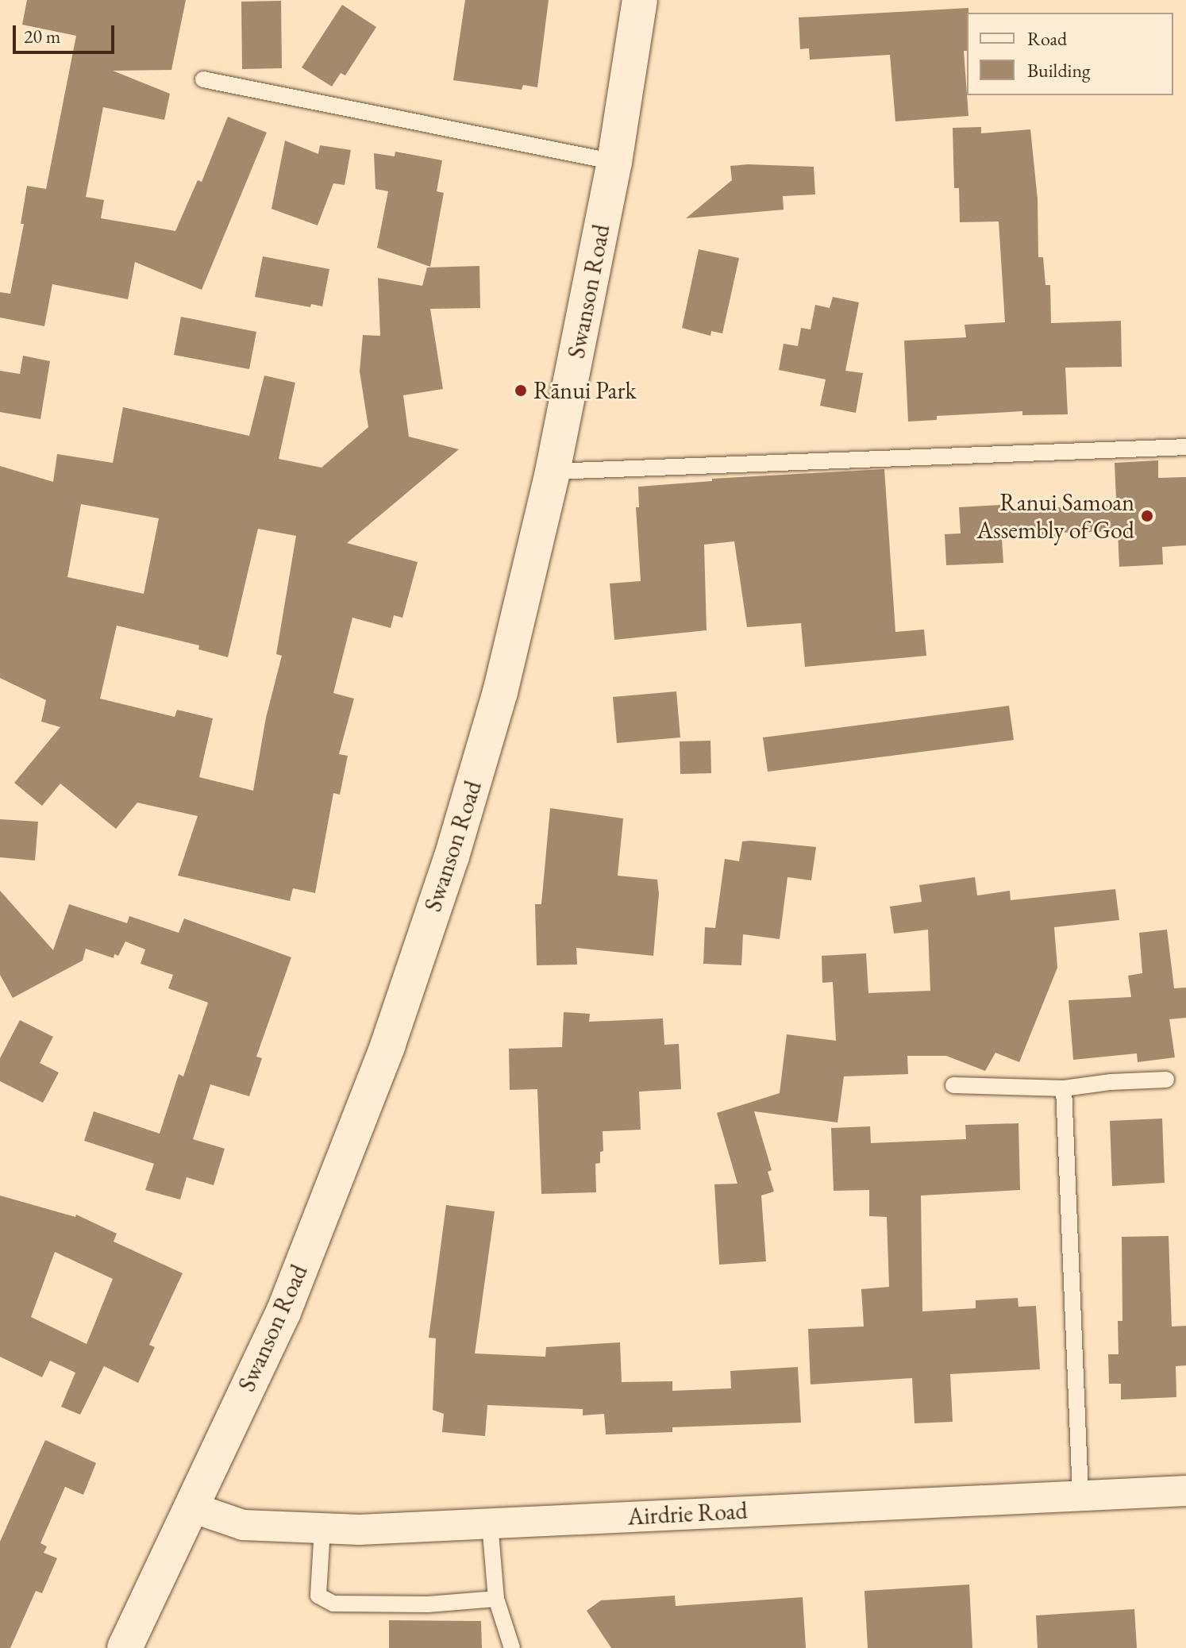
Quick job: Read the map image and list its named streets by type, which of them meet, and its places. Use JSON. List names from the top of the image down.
{
  "streets": {
    "main road": ["Swanson Road"],
    "street": ["Airdrie Road"]
  },
  "crossings": [
    ["Swanson Road", "Airdrie Road"]
  ],
  "places": ["Rānui Park", "Ranui Samoan Assembly of God"],
  "legend": ["Road", "Building"],
  "scale_bar": "20 m"
}
